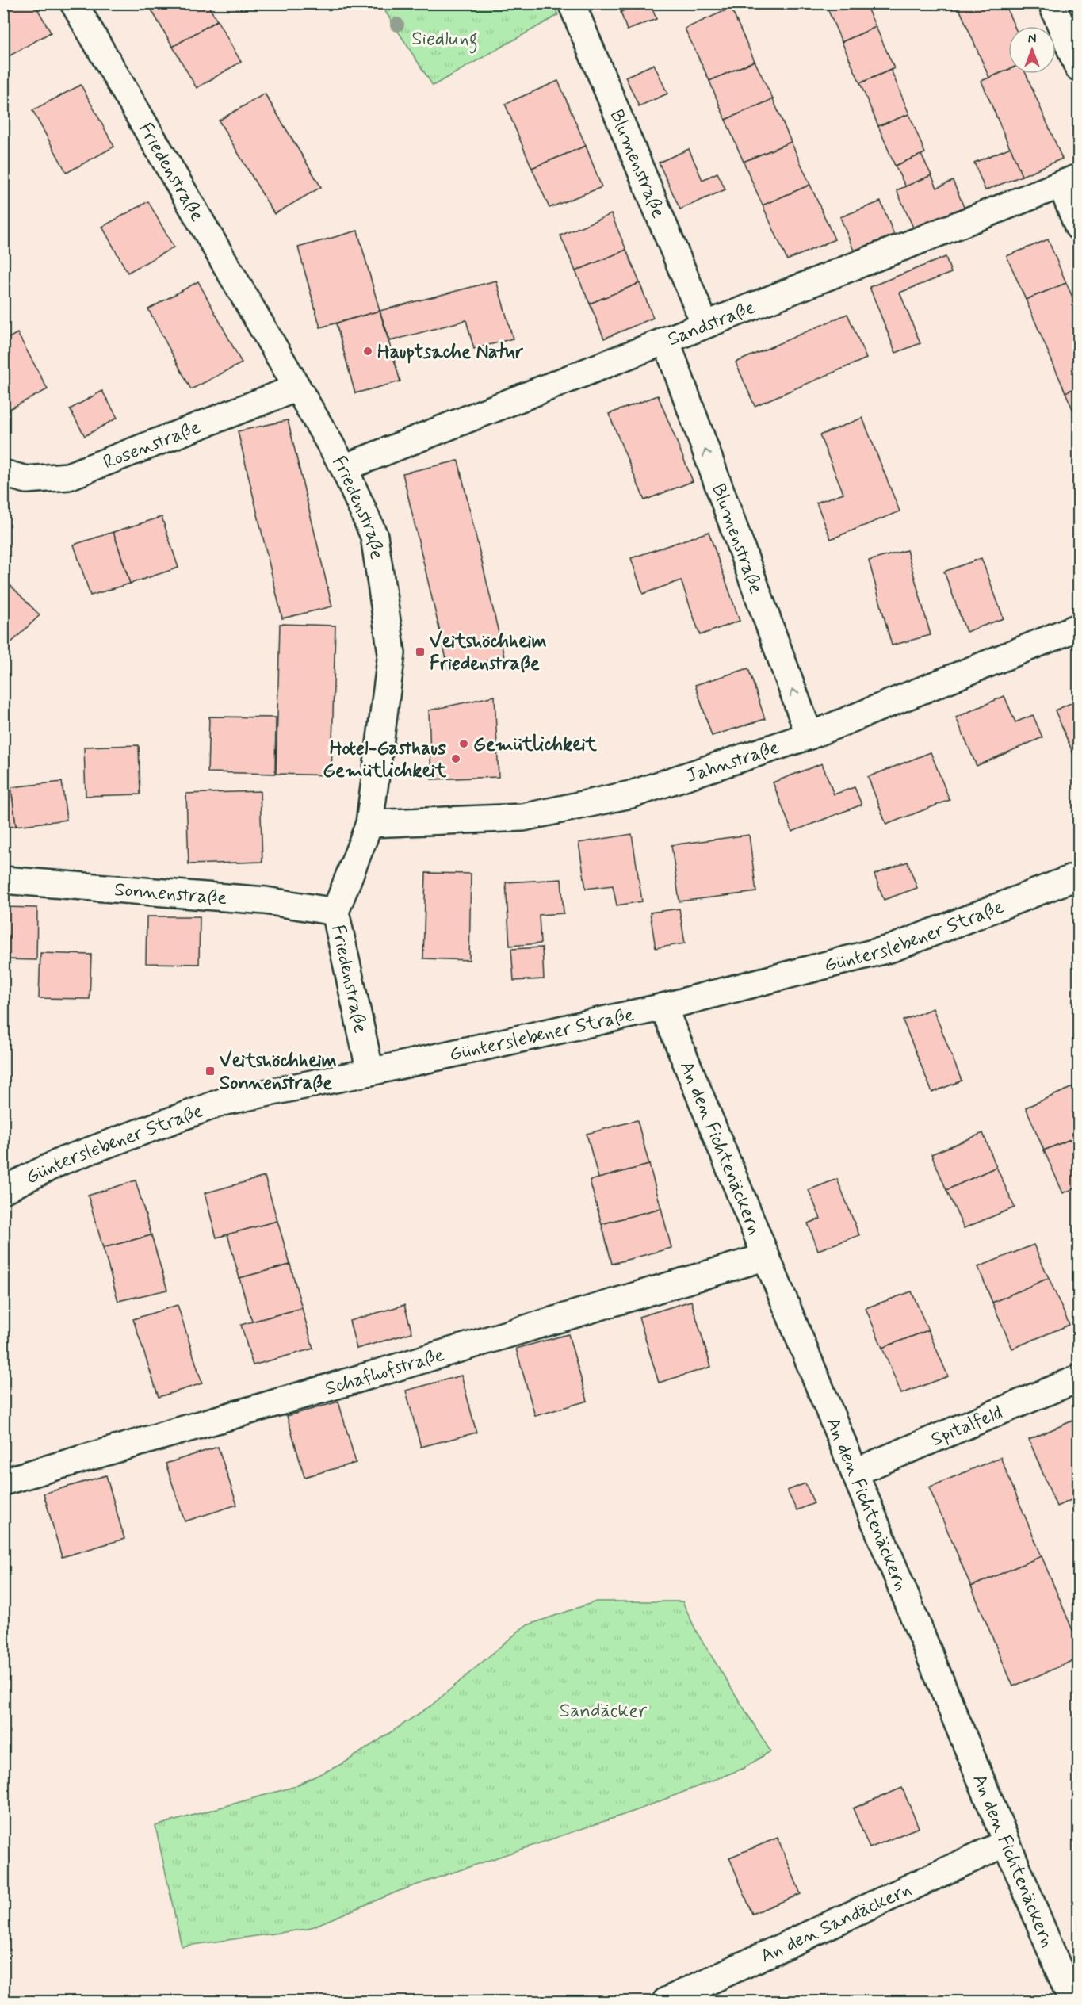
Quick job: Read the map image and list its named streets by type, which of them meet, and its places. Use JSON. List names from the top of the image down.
{
  "streets": {
    "street": [
      "Blumenstraße",
      "Friedenstraße",
      "Sandstraße",
      "Rosenstraße",
      "Jahnstraße",
      "Sonnenstraße",
      "Günterslebener Straße",
      "An den Fichtenäckern",
      "Schafhofstraße",
      "Spitalfeld",
      "An den Sandäckern"
    ]
  },
  "crossings": [
    ["Blumenstraße", "Sandstraße"],
    ["Blumenstraße", "Jahnstraße"],
    ["Friedenstraße", "Sandstraße"],
    ["Friedenstraße", "Rosenstraße"],
    ["Friedenstraße", "Jahnstraße"],
    ["Friedenstraße", "Sonnenstraße"],
    ["Friedenstraße", "Günterslebener Straße"],
    ["Günterslebener Straße", "An den Fichtenäckern"],
    ["An den Fichtenäckern", "Schafhofstraße"],
    ["An den Fichtenäckern", "Spitalfeld"],
    ["An den Fichtenäckern", "An den Sandäckern"]
  ],
  "one_way": ["Blumenstraße"],
  "parks": ["Siedlung", "Sandäcker"],
  "places": {
    "other": ["Hauptsache Natur", "Gemütlichkeit", "Hotel-Gasthaus Gemütlichkeit"],
    "transit": ["Veitshöchheim Friedenstraße", "Veitshöchheim Sonnenstraße"]
  },
  "north": "top"
}
